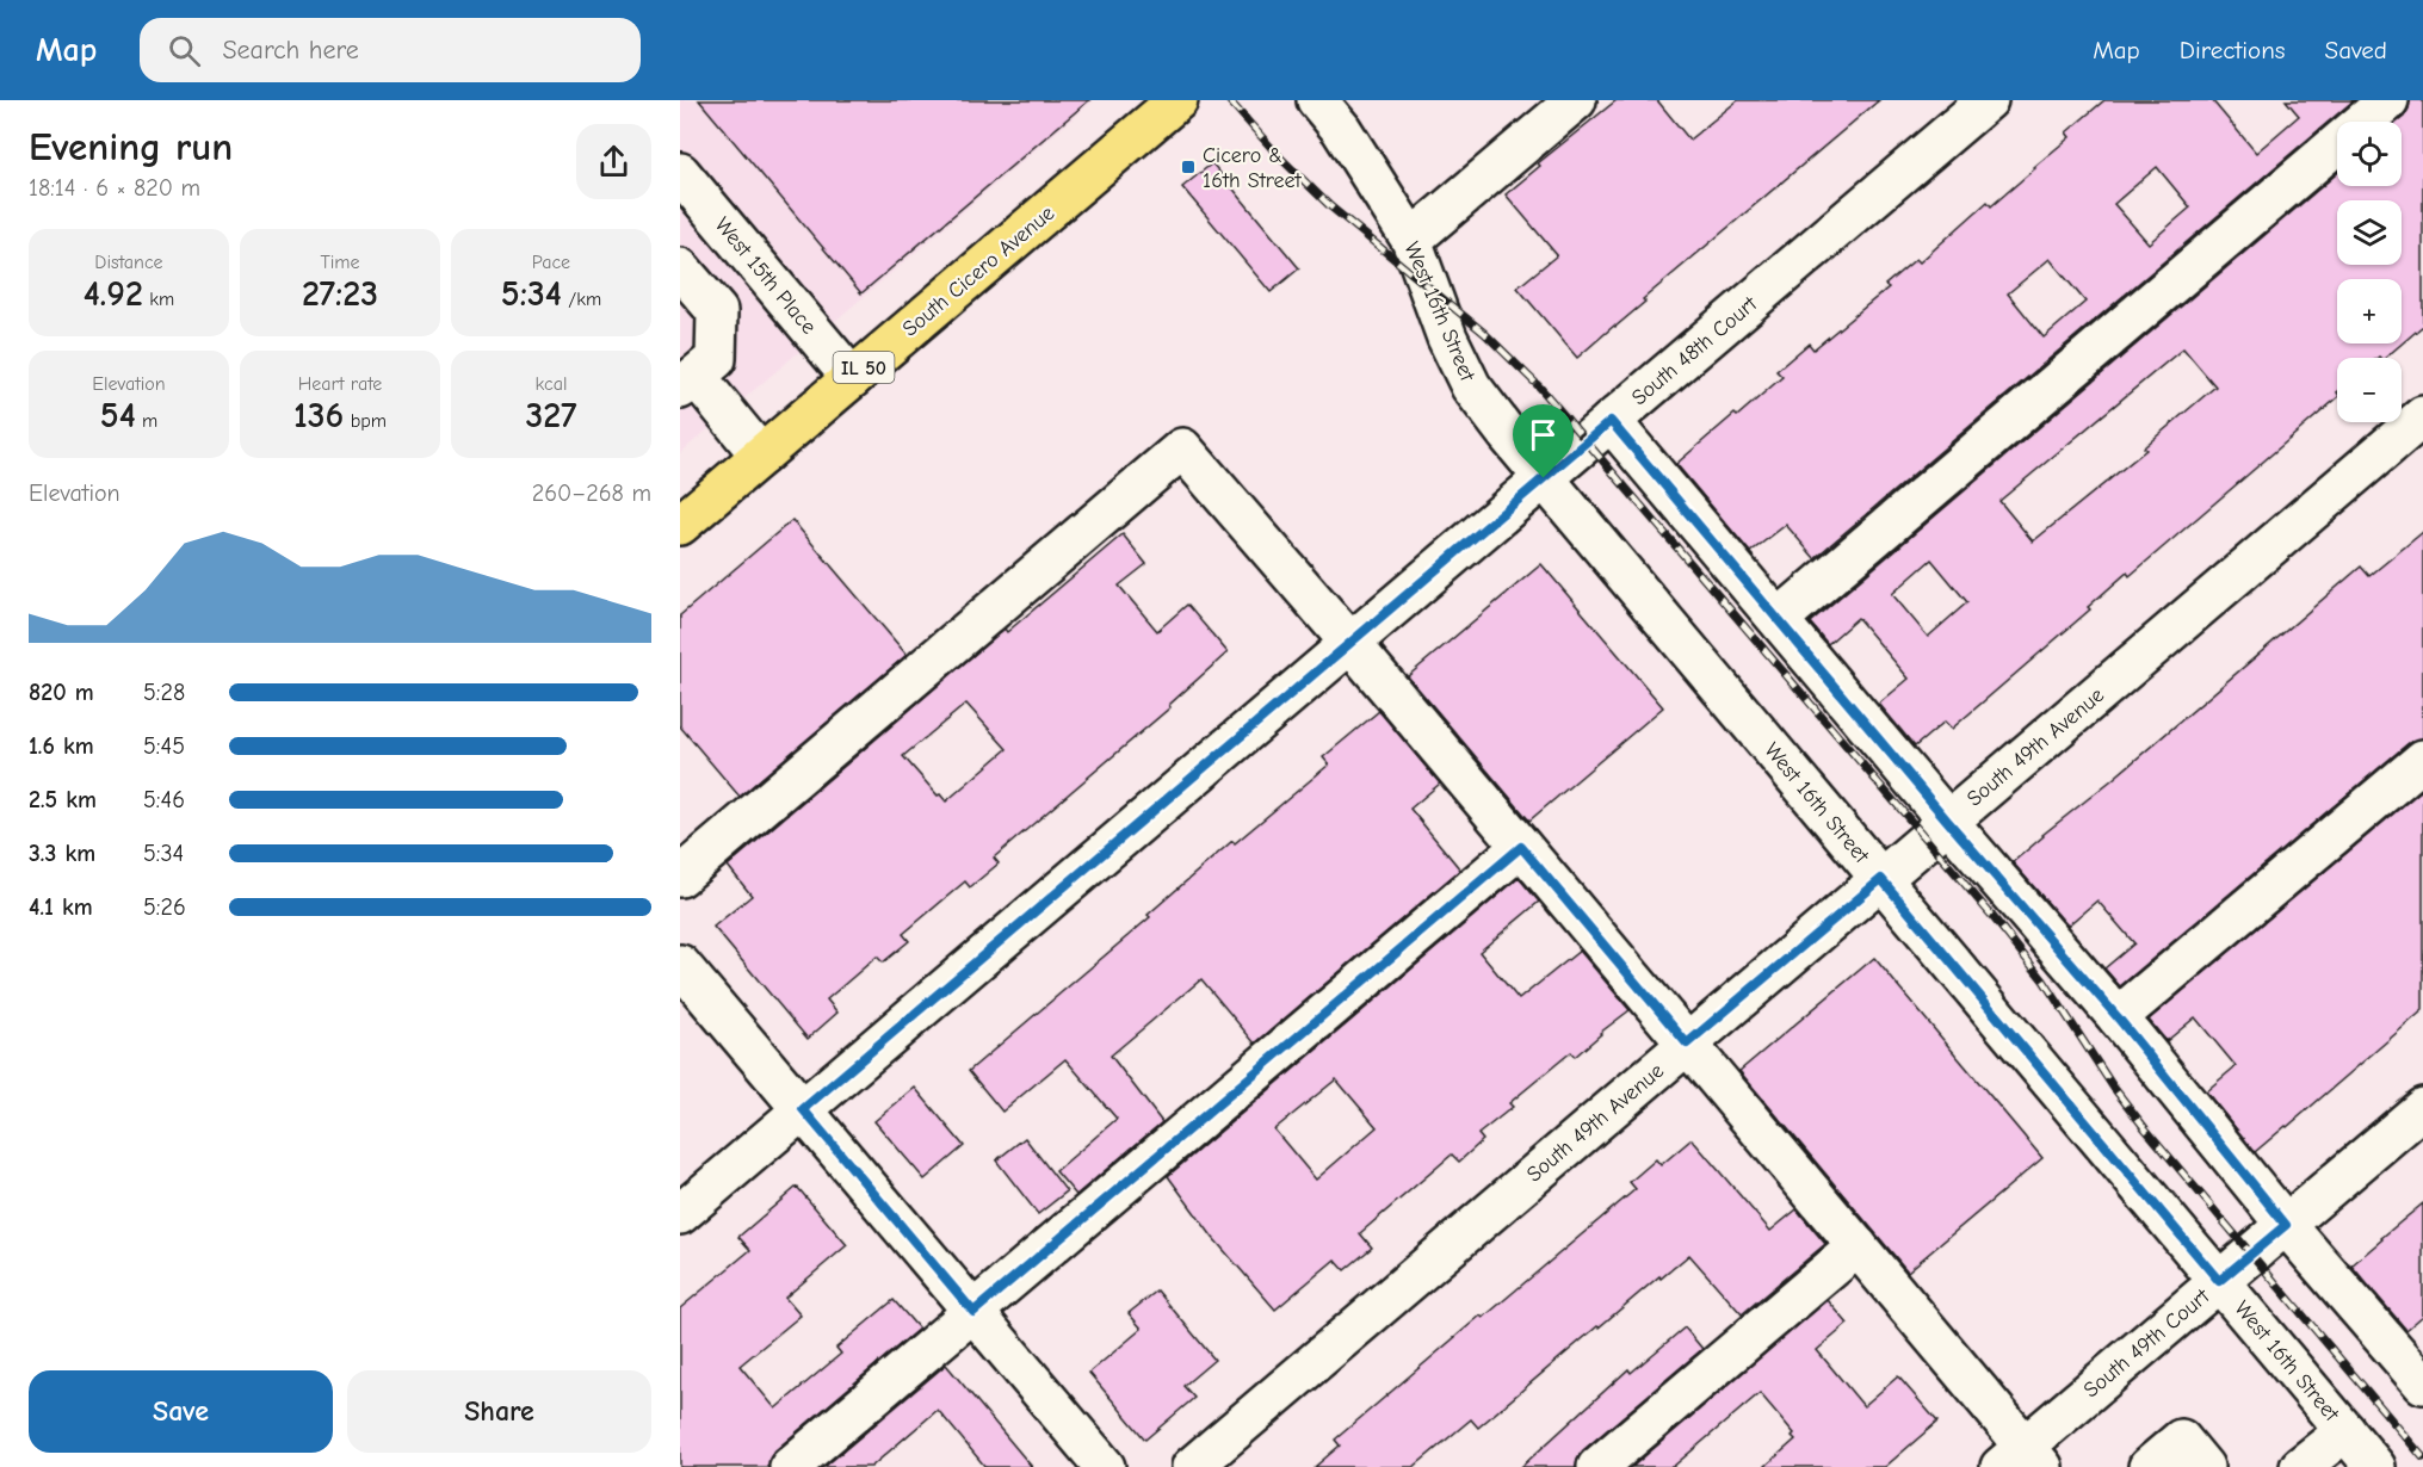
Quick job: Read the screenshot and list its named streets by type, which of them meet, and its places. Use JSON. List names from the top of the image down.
{
  "streets": {
    "main road": ["South Cicero Avenue", "IL 50"],
    "street": [
      "West 15th Place",
      "West 16th Street",
      "South 48th Court",
      "South 49th Avenue",
      "South 49th Court"
    ]
  },
  "crossings": [
    ["South Cicero Avenue", "West 15th Place"],
    ["West 16th Street", "South 48th Court"],
    ["West 16th Street", "South 49th Avenue"],
    ["West 16th Street", "South 49th Court"]
  ],
  "places": {
    "transit": ["Cicero & 16th Street"]
  },
  "page": {
    "header": "Map",
    "search": "Search here",
    "nav": ["Map", "Directions", "Saved"],
    "heading": ["Evening run", "18:14 · 6 × 820 m"],
    "map_buttons": ["+", "−"],
    "stats": [
      ["Distance", "4.92 km"],
      ["Time", "27:23"],
      ["Pace", "5:34 /km"],
      ["Elevation", "54 m"],
      ["Heart rate", "136 bpm"],
      ["kcal", "327"]
    ],
    "chart": ["Elevation", "260–268 m"],
    "list": [
      {
        "name": "820 m",
        "note": "5:28"
      },
      {
        "name": "1.6 km",
        "note": "5:45"
      },
      {
        "name": "2.5 km",
        "note": "5:46"
      },
      {
        "name": "3.3 km",
        "note": "5:34"
      },
      {
        "name": "4.1 km",
        "note": "5:26"
      }
    ],
    "buttons": ["Save", "Share"]
  }
}
